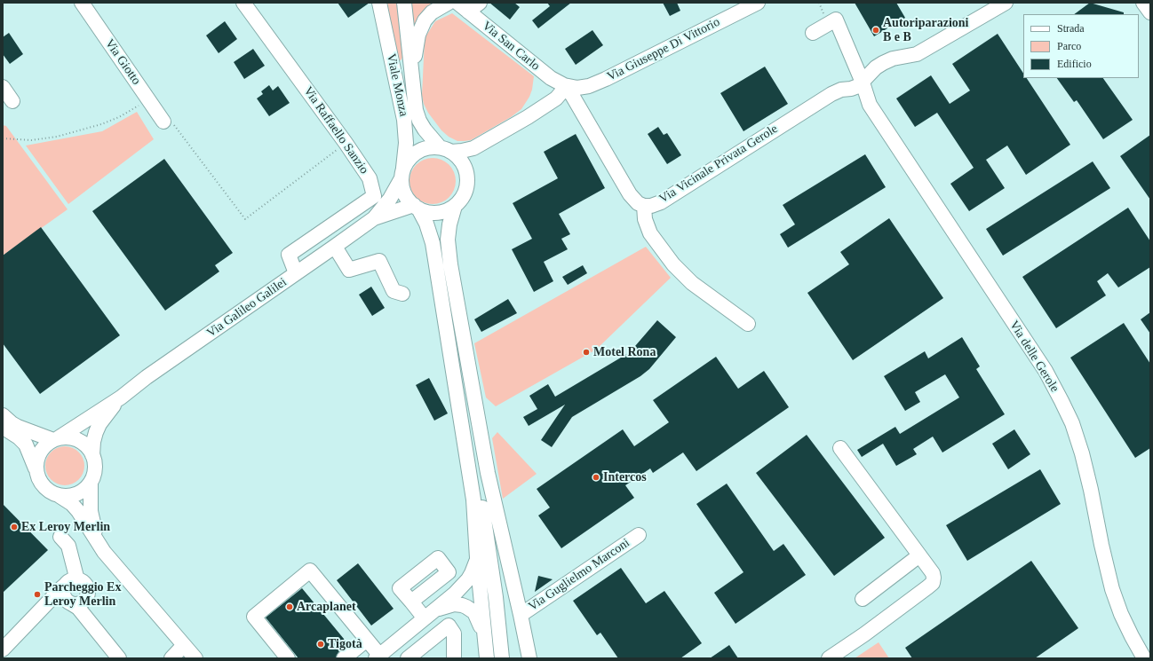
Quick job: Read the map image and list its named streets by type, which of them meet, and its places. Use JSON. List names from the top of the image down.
{
  "streets": {
    "street": [
      "Via San Carlo",
      "Via Giuseppe Di Vittorio",
      "Via Giotto",
      "Viale Monza",
      "Via Raffaello Sanzio",
      "Via Vicinale Privata Gerole",
      "Via Galileo Galilei",
      "Via delle Gerole",
      "Via Guglielmo Marconi"
    ]
  },
  "crossings": [
    ["Via San Carlo", "Via Giuseppe Di Vittorio"],
    ["Via San Carlo", "Via Vicinale Privata Gerole"],
    ["Via Giuseppe Di Vittorio", "Via Vicinale Privata Gerole"],
    ["Viale Monza", "Via Galileo Galilei"],
    ["Via Raffaello Sanzio", "Via Galileo Galilei"],
    ["Via Vicinale Privata Gerole", "Via delle Gerole"]
  ],
  "places": [
    "Autoriparazioni B e B",
    "Motel Rona",
    "Intercos",
    "Ex Leroy Merlin",
    "Parcheggio Ex Leroy Merlin",
    "Arcaplanet",
    "Tigotà"
  ],
  "legend": ["Strada", "Parco", "Edificio"]
}
